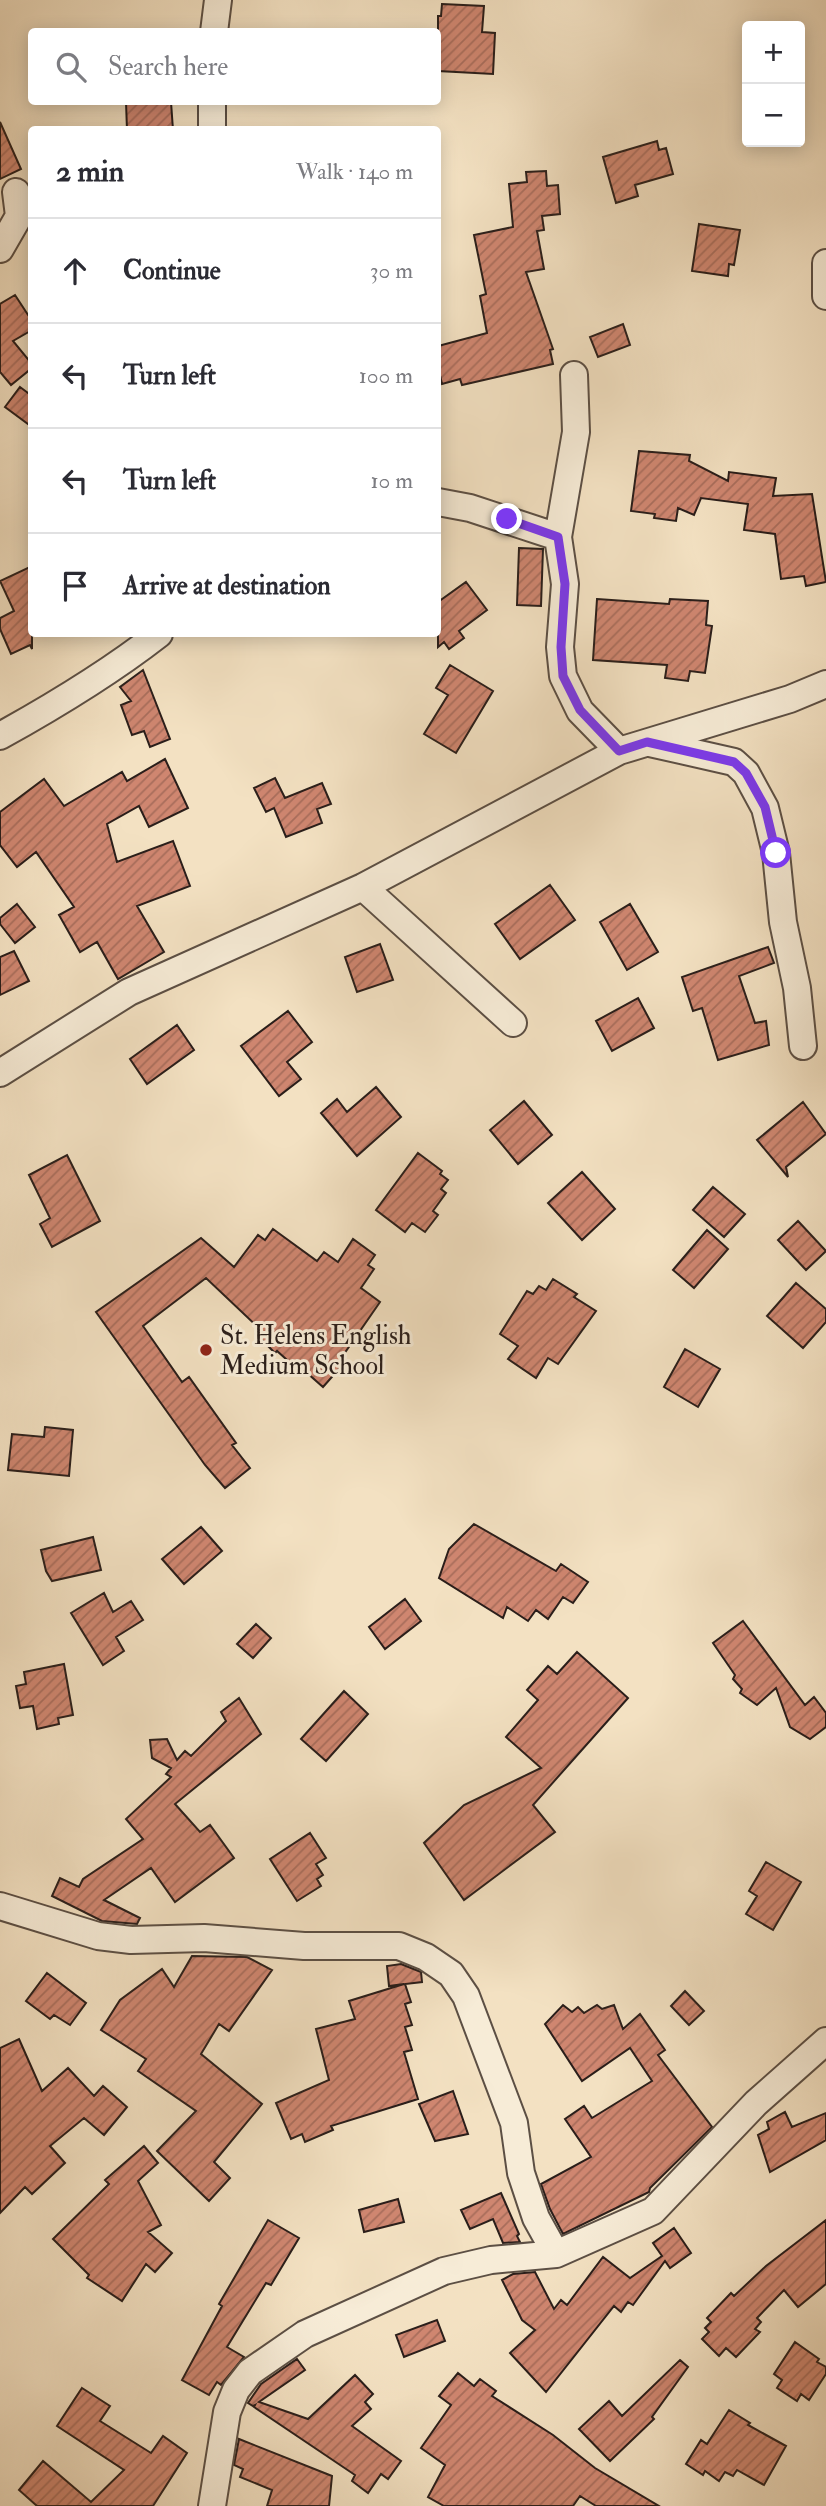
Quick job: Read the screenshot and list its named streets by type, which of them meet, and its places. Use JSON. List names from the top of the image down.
{
  "places": ["St. Helens English Medium School"],
  "page": {
    "map_buttons": ["+", "−"],
    "search": "Search here",
    "heading": ["2 min", "Walk · 140 m"],
    "list": [
      ["Continue", "30 m"],
      ["Turn left", "100 m"],
      ["Turn left", "10 m"],
      "Arrive at destination"
    ]
  }
}
